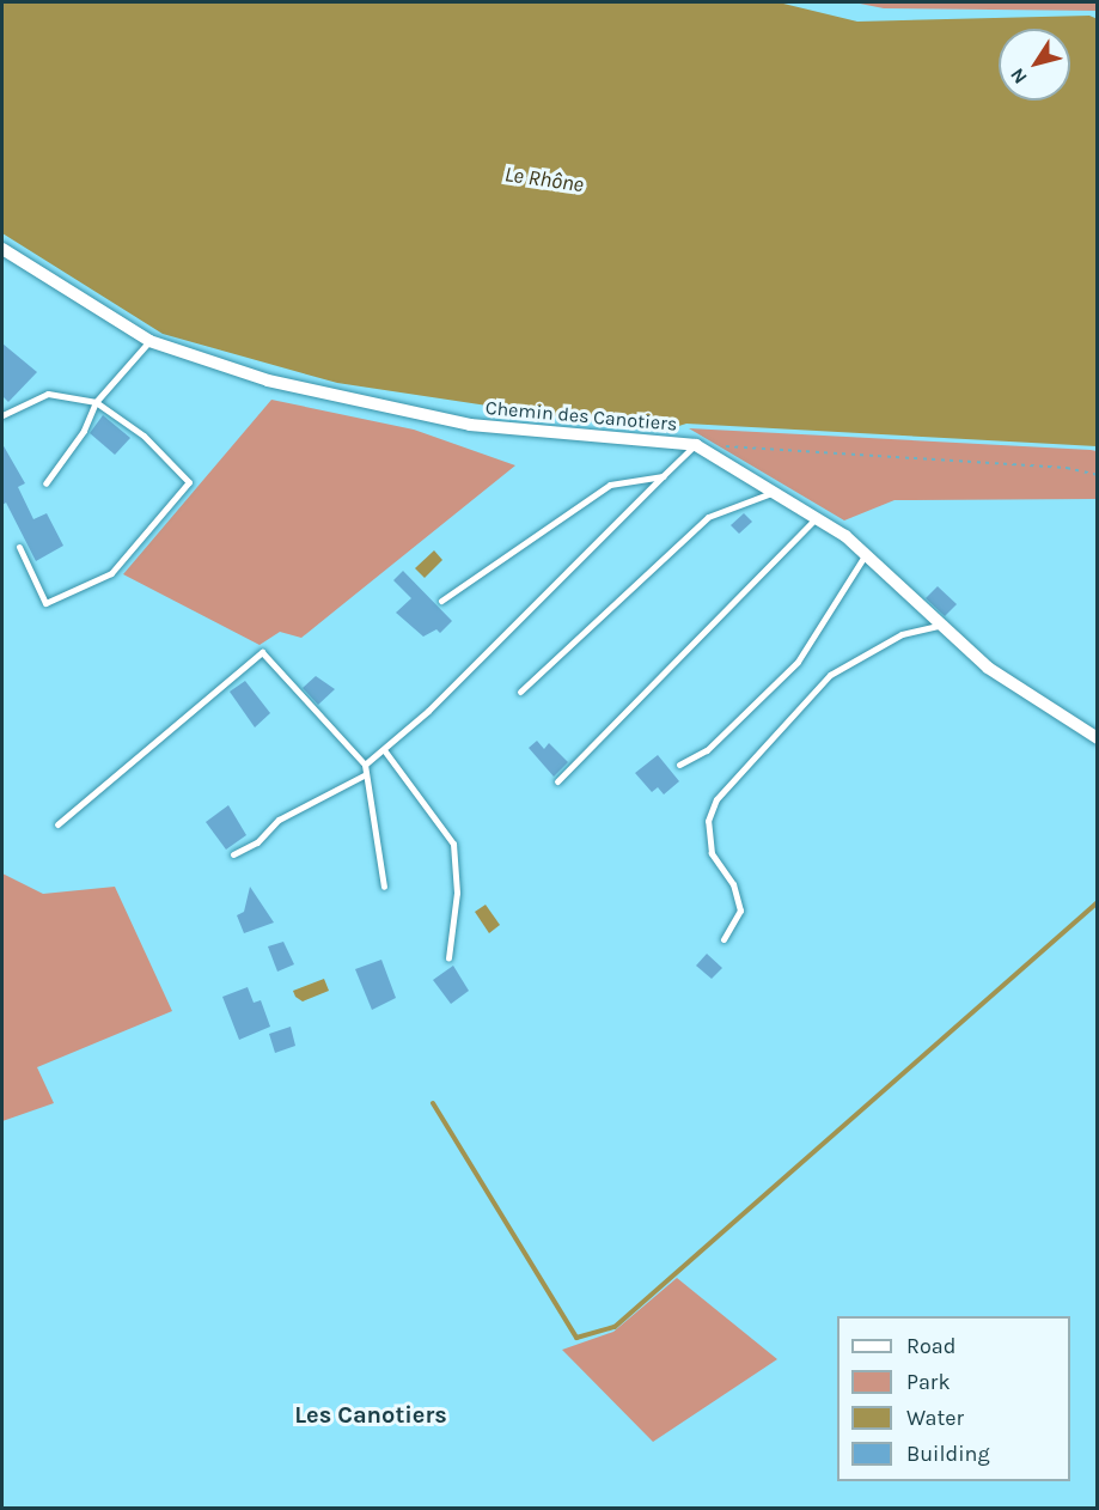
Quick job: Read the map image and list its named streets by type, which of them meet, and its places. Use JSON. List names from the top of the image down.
{
  "streets": {
    "street": ["Chemin des Canotiers"]
  },
  "districts": ["Les Canotiers"],
  "water": ["Le Rhône"],
  "legend": [
    "Road",
    "Park",
    "Water",
    "Building"
  ],
  "north": "bottom left"
}
